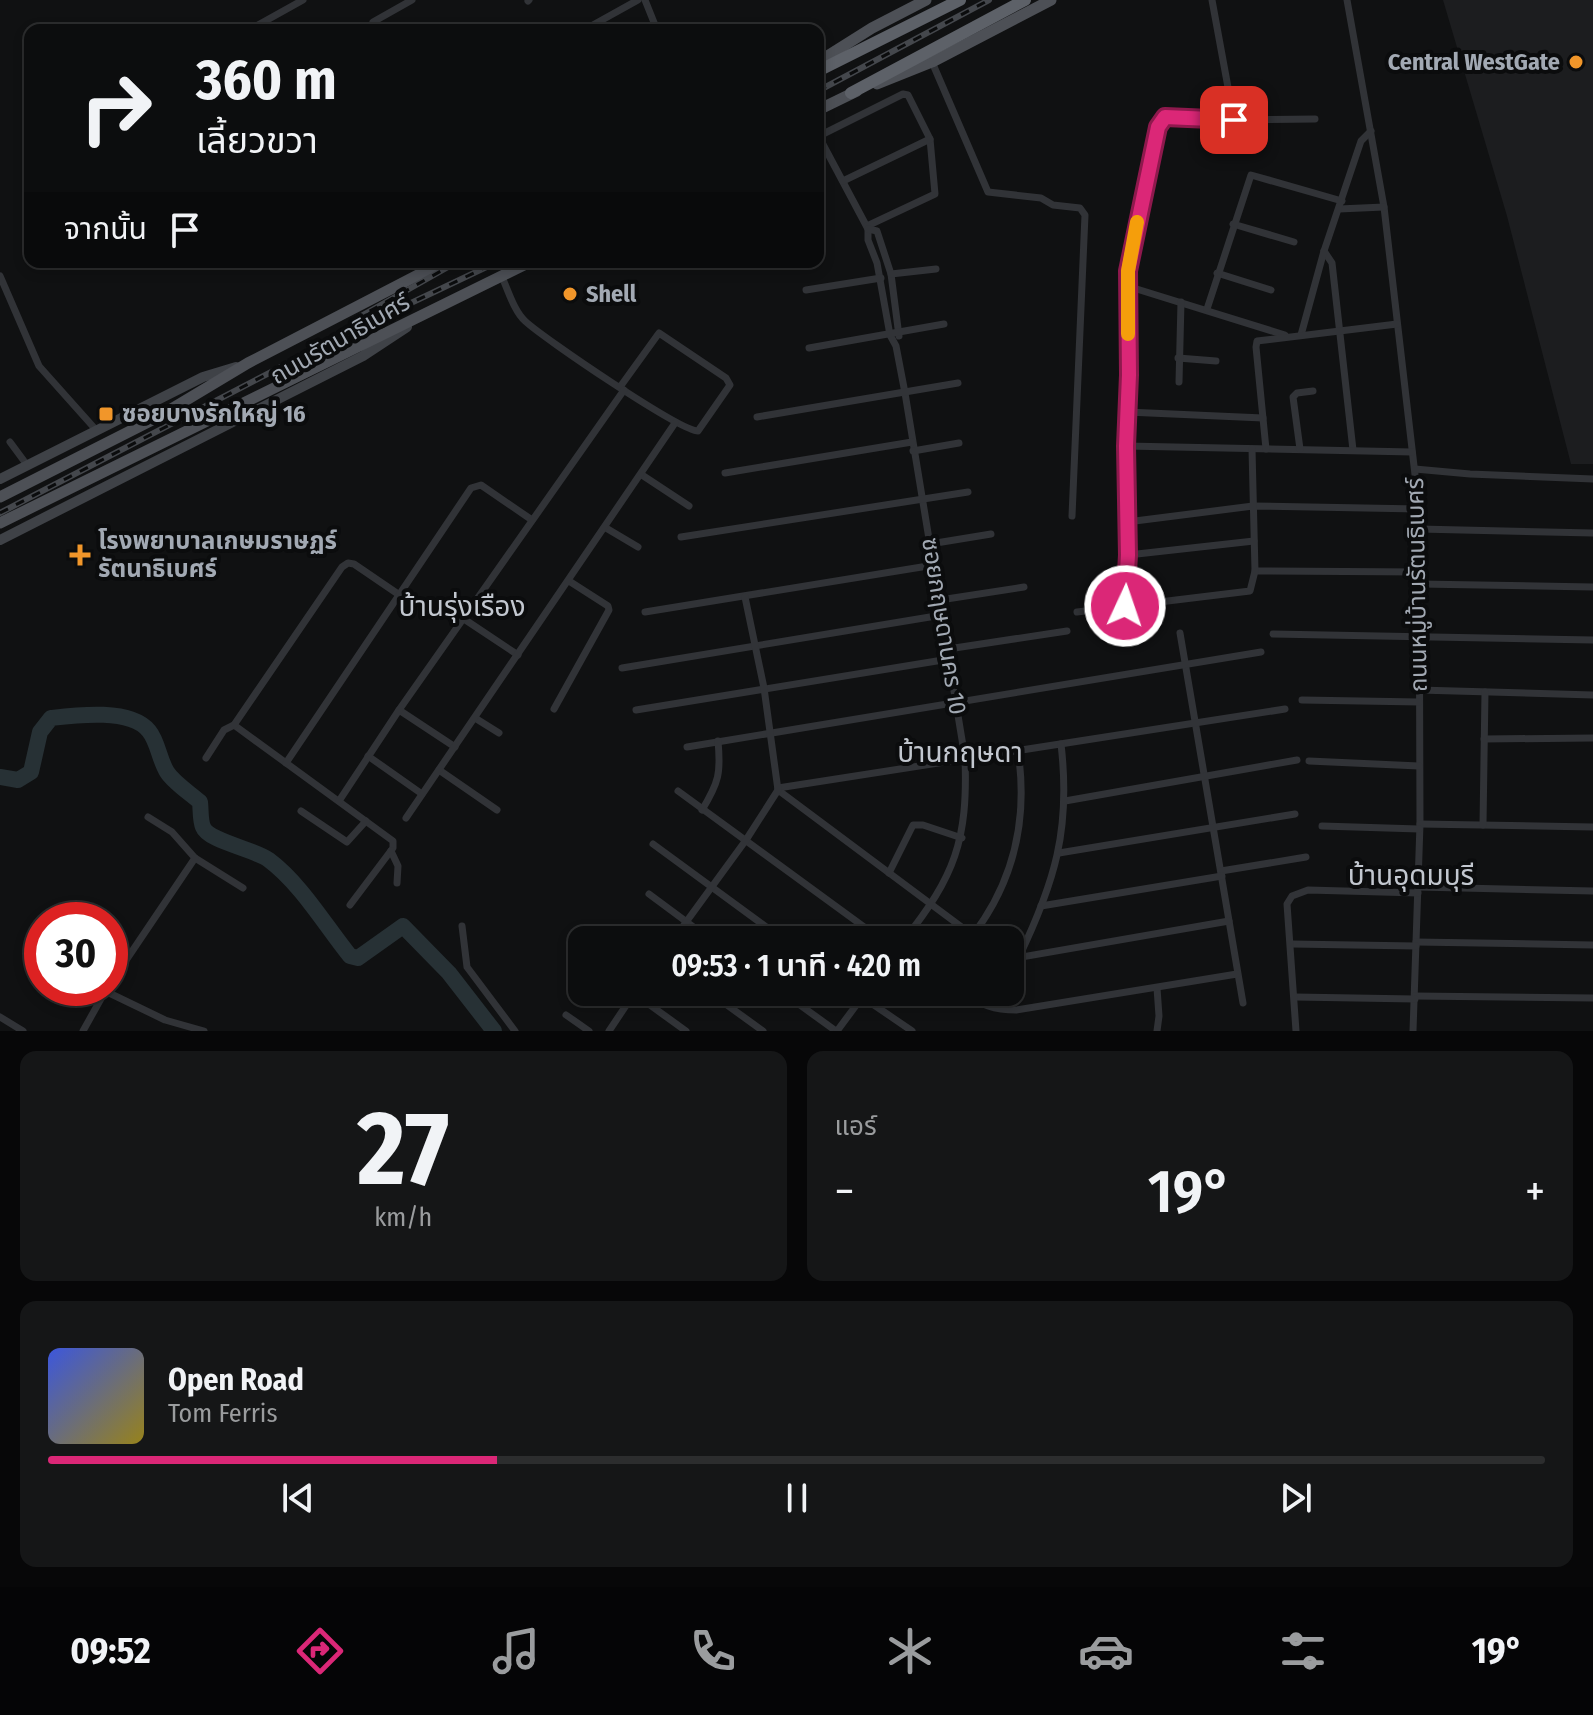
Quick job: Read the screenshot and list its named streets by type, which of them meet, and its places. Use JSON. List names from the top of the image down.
{
  "streets": {
    "main road": ["ถนนรัตนาธิเบศร์"],
    "street": ["ถนนหมู่บ้านรัตนธิเบศร์", "ซอยกฤษดานคร 10"]
  },
  "districts": ["บ้านรุ่งเรือง", "บ้านกฤษดา", "บ้านอุดมบุรี"],
  "places": {
    "other": ["Central WestGate", "Shell"],
    "transit": ["ซอยบางรักใหญ่ 16"],
    "health": ["โรงพยาบาลเกษมราษฏร์ รัตนาธิเบศร์"]
  },
  "page": {
    "turn": ["360 m", "เลี้ยวขวา"],
    "then": "จากนั้น",
    "limit": "30",
    "trip": "09:53 · 1 นาที · 420 m",
    "tile": [
      ["27", "km/h"],
      "แอร์"
    ],
    "heat": ["−", "19°", "+"],
    "song": ["Open Road", "Tom Ferris"],
    "tabs": ["09:52", "19°"]
  }
}
